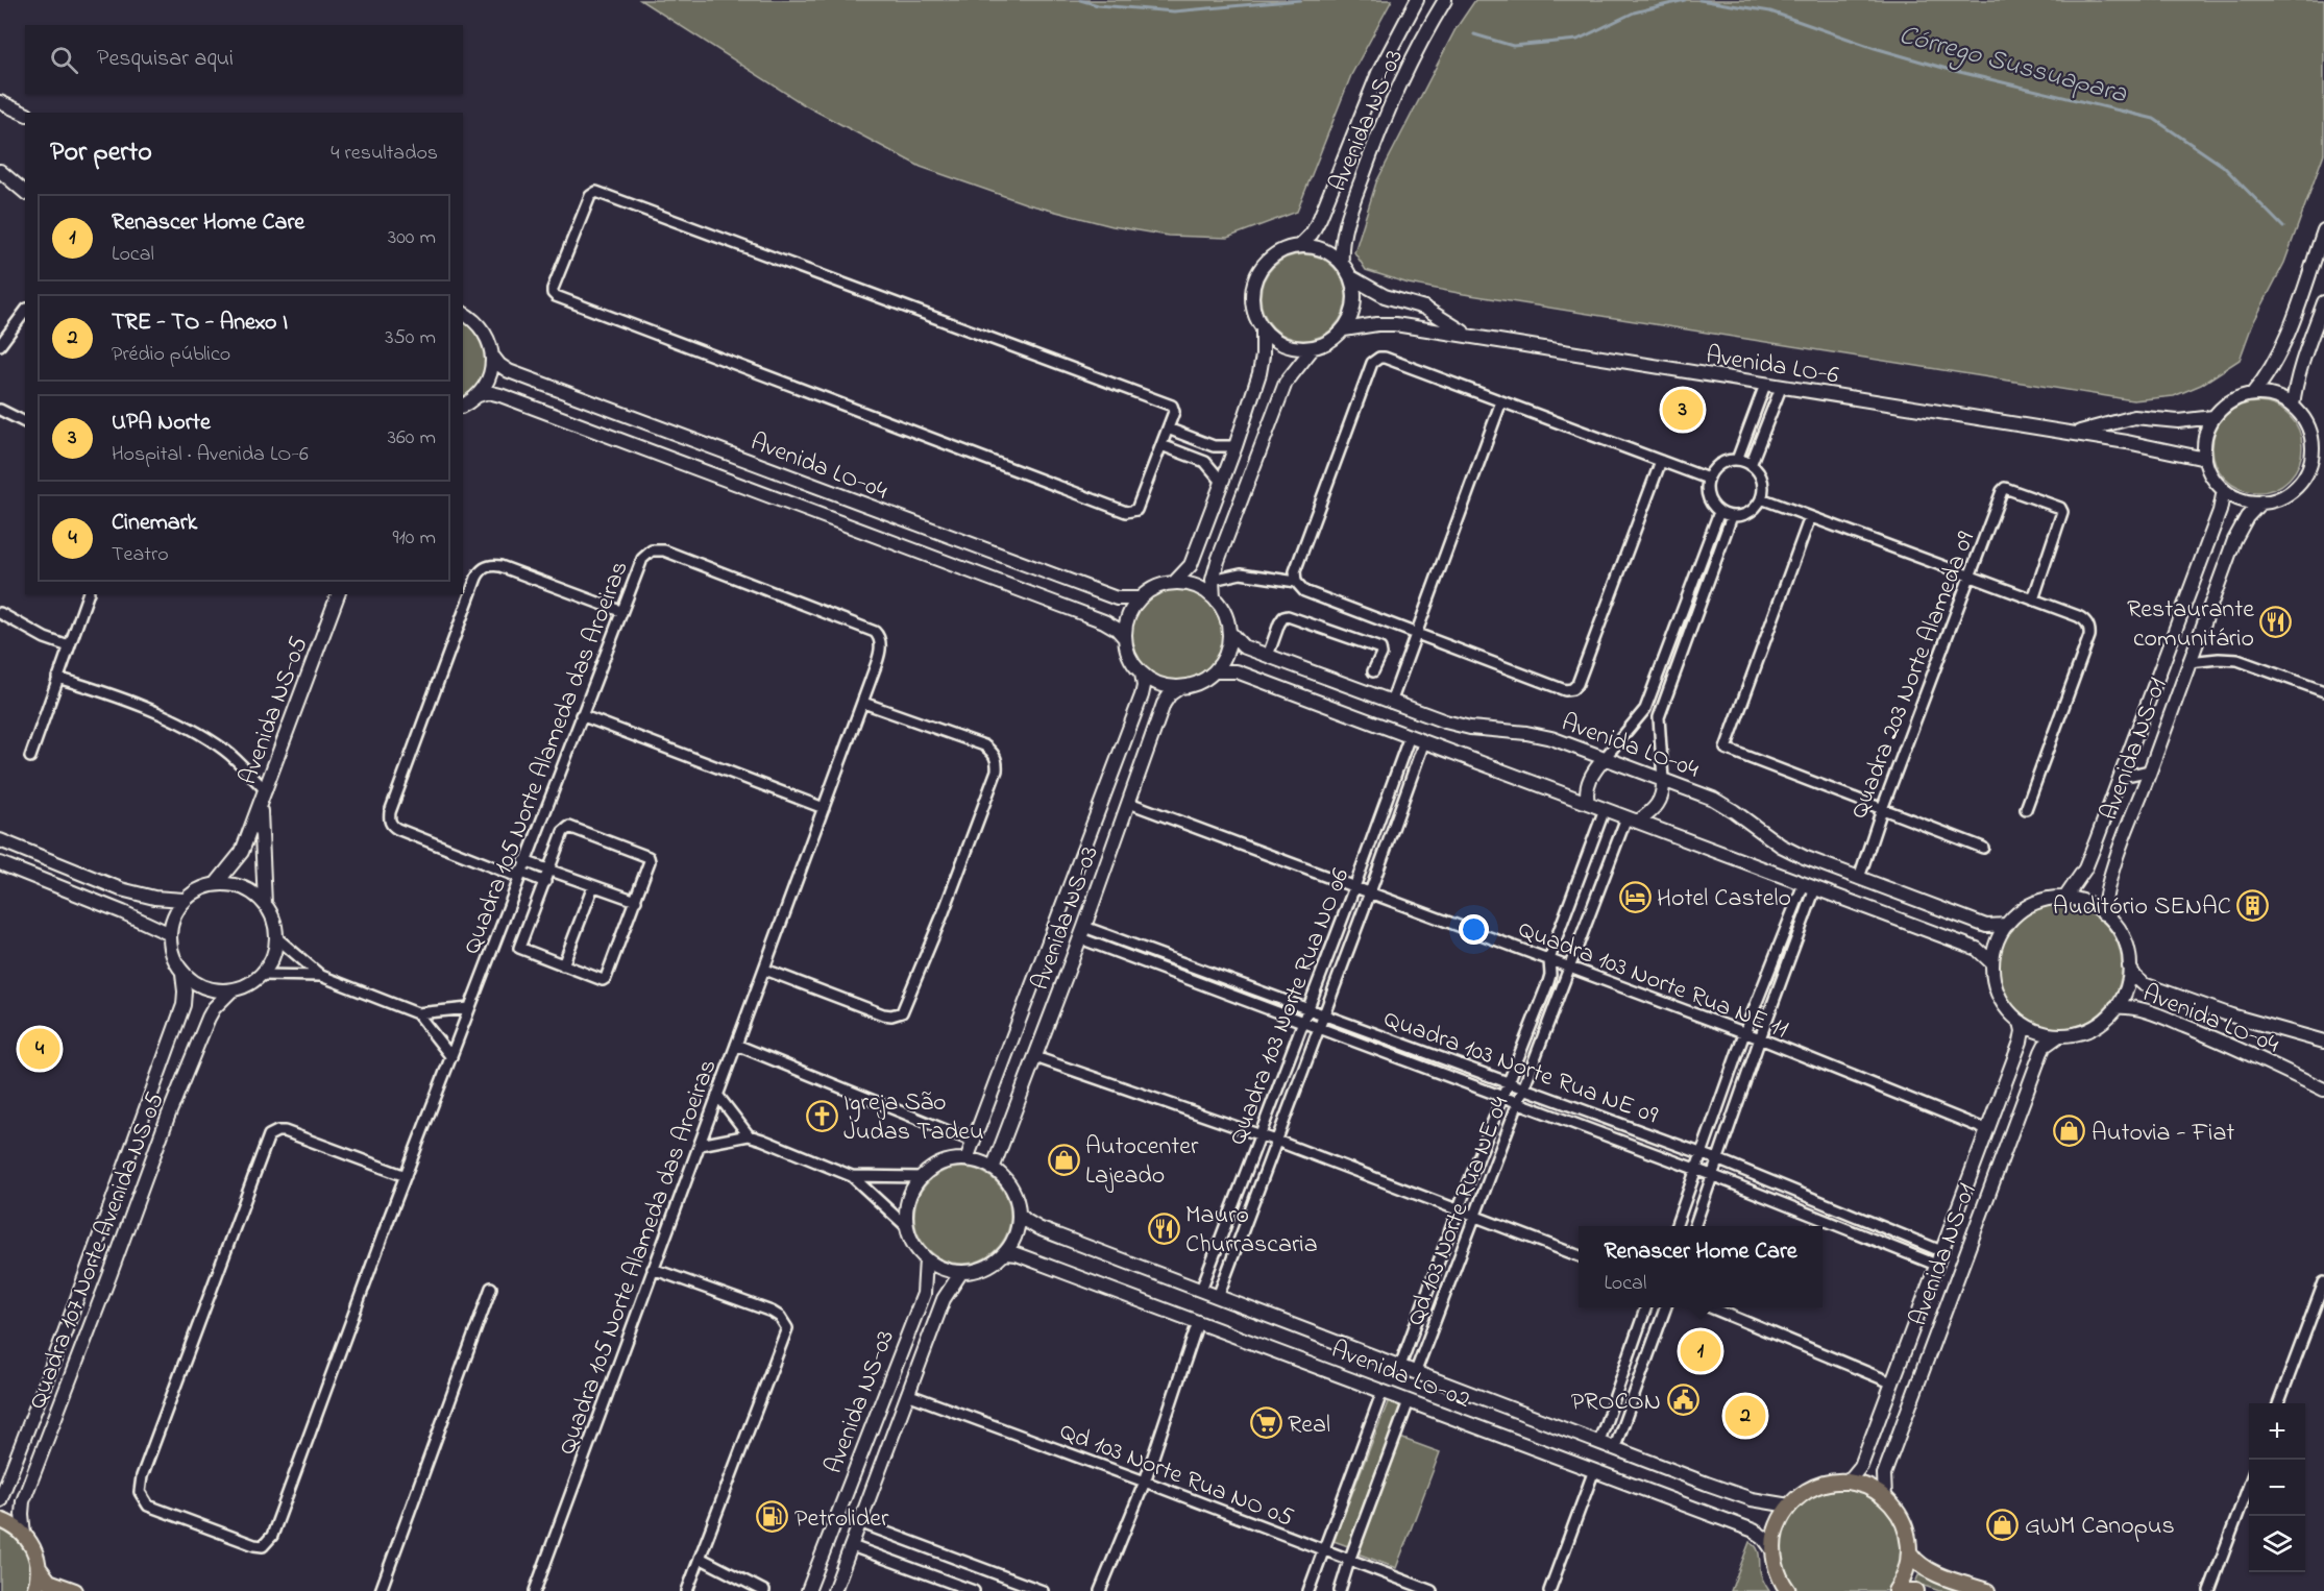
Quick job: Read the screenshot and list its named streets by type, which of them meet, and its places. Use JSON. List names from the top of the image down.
{
  "streets": {
    "street": [
      "Avenida NS-03",
      "Avenida LO-6",
      "Avenida LO-04",
      "Quadra 203 Norte Alameda 09",
      "Avenida NS-05",
      "Avenida NS-01",
      "Quadra 105 Norte Alameda das Aroeiras",
      "Quadra 103 Norte Rua NE 11",
      "Quadra 103 Norte Rua NO 06",
      "Quadra 103 Norte Rua NE 09",
      "Qd 103 Norte Rua NE 04",
      "Quadra 107 Norte Avenida NS 05",
      "Avenida LO-02",
      "Qd 103 Norte Rua NO 05"
    ]
  },
  "crossings": [
    ["Avenida NS-03", "Avenida LO-6"],
    ["Avenida NS-03", "Avenida LO-04"],
    ["Avenida NS-03", "Quadra 103 Norte Rua NE 11"],
    ["Avenida NS-03", "Quadra 103 Norte Rua NE 09"],
    ["Avenida NS-03", "Avenida LO-02"],
    ["Avenida NS-03", "Qd 103 Norte Rua NO 05"],
    ["Avenida LO-6", "Avenida NS-01"],
    ["Avenida LO-04", "Quadra 203 Norte Alameda 09"],
    ["Avenida LO-04", "Avenida NS-01"],
    ["Avenida NS-01", "Quadra 103 Norte Rua NE 11"],
    ["Avenida NS-01", "Quadra 103 Norte Rua NE 09"],
    ["Quadra 103 Norte Rua NE 11", "Quadra 103 Norte Rua NO 06"],
    ["Quadra 103 Norte Rua NE 11", "Qd 103 Norte Rua NE 04"],
    ["Quadra 103 Norte Rua NO 06", "Quadra 103 Norte Rua NE 09"],
    ["Quadra 103 Norte Rua NO 06", "Avenida LO-02"],
    ["Quadra 103 Norte Rua NE 09", "Qd 103 Norte Rua NE 04"],
    ["Qd 103 Norte Rua NE 04", "Avenida LO-02"]
  ],
  "water": ["Córrego Sussuapara"],
  "places": {
    "restaurant": ["Restaurante comunitário", "Mauro Churrascaria"],
    "hotel": ["Hotel Castelo"],
    "building": ["Auditório SENAC"],
    "church": ["Igreja São Judas Tadeu"],
    "shop": ["Autovia - Fiat", "Autocenter Lajeado", "GWM Canopus"],
    "public building": ["PROCON"],
    "supermarket": ["Real"],
    "fuel station": ["Petrolider"]
  },
  "page": {
    "search": "Pesquisar aqui",
    "heading": ["Por perto", "4 resultados"],
    "list": [
      {
        "mark": "1",
        "name": "Renascer Home Care",
        "note": "Local",
        "value": "300 m"
      },
      {
        "mark": "2",
        "name": "TRE - TO - Anexo I",
        "note": "Prédio público",
        "value": "350 m"
      },
      {
        "mark": "3",
        "name": "UPA Norte",
        "note": "Hospital · Avenida LO-6",
        "value": "360 m"
      },
      {
        "mark": "4",
        "name": "Cinemark",
        "note": "Teatro",
        "value": "910 m"
      }
    ],
    "pins": [
      "3",
      "4",
      "1",
      "2"
    ],
    "popup": ["Renascer Home Care", "Local"],
    "map_buttons": ["+", "−"]
  }
}
